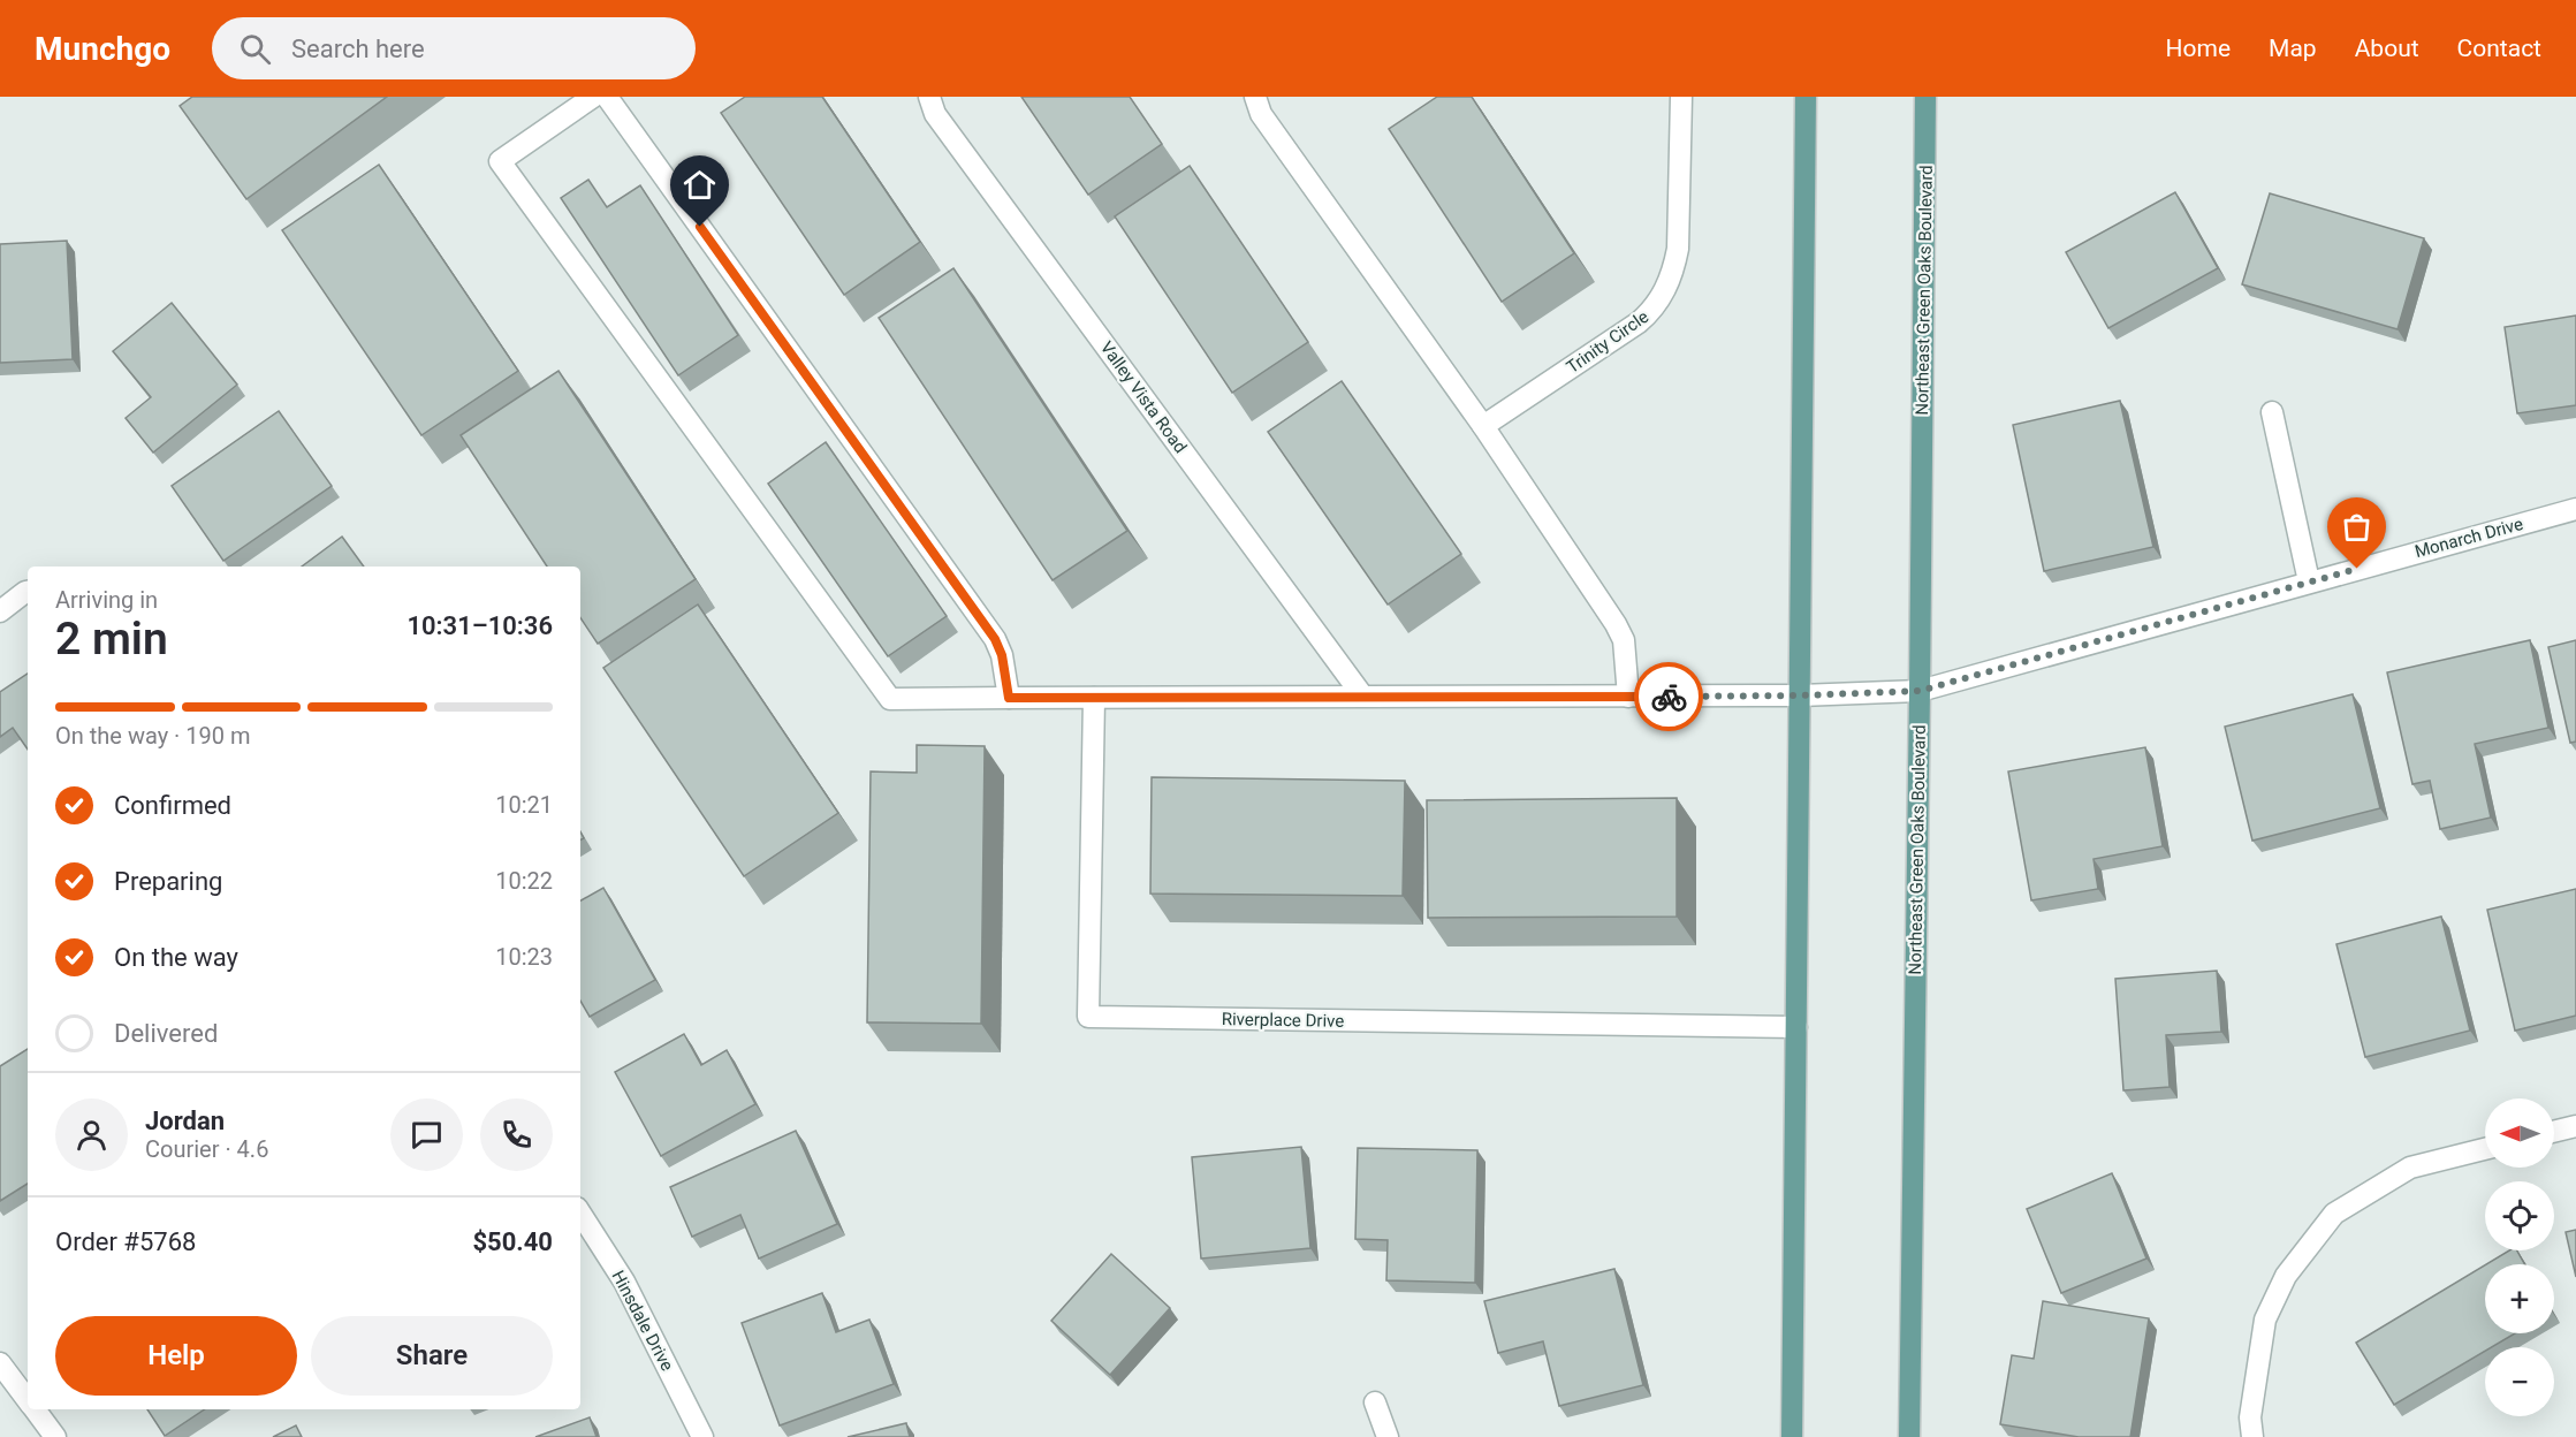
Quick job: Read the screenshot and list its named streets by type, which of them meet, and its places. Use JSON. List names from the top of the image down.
{
  "streets": {
    "main road": ["Northeast Green Oaks Boulevard"],
    "street": [
      "Trinity Circle",
      "Valley Vista Road",
      "Monarch Drive",
      "Riverplace Drive",
      "Hinsdale Drive"
    ]
  },
  "crossings": [
    ["Northeast Green Oaks Boulevard", "Monarch Drive"]
  ],
  "north": "left",
  "page": {
    "header": "Munchgo",
    "search": "Search here",
    "nav": [
      "Home",
      "Map",
      "About",
      "Contact"
    ],
    "heading": ["2 min", "Arriving in", "10:31–10:36"],
    "panel": [
      "Jordan",
      "Courier · 4.6",
      "Order #5768",
      "$50.40"
    ],
    "bar": "On the way · 190 m",
    "list": [
      ["Confirmed", "10:21"],
      ["Preparing", "10:22"],
      ["On the way", "10:23"],
      "Delivered"
    ],
    "map_buttons": ["+", "−"],
    "buttons": ["Help", "Share"]
  }
}
